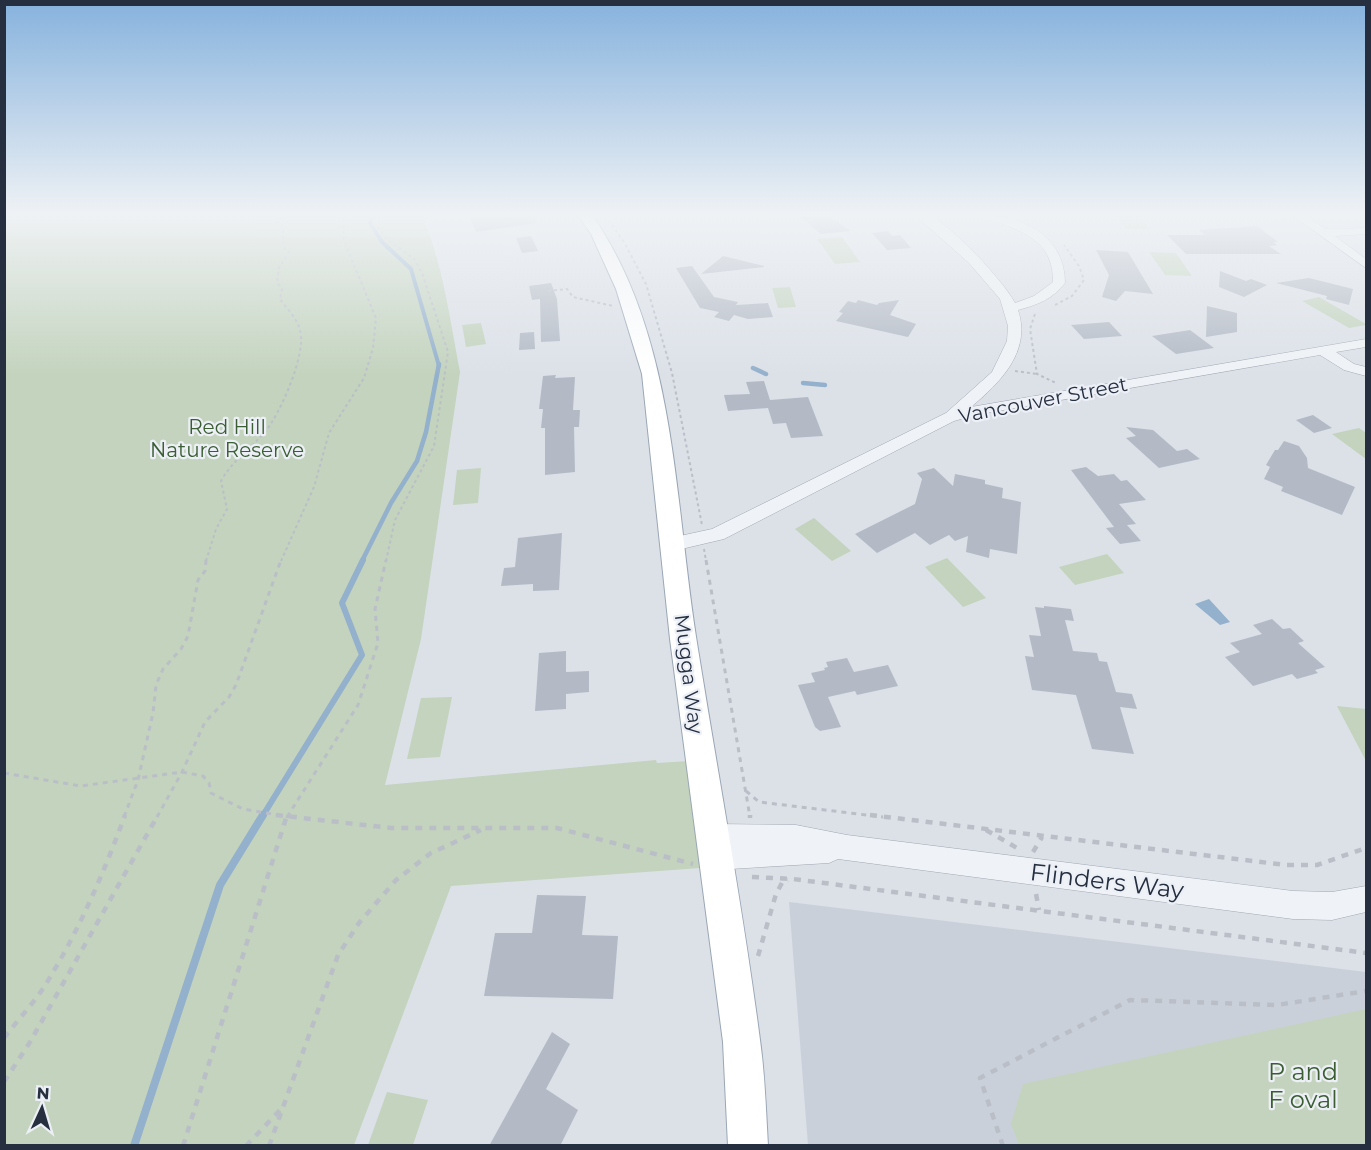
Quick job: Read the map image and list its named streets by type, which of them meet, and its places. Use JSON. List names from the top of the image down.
{
  "streets": {
    "main road": ["Mugga Way"],
    "street": ["Vancouver Street", "Flinders Way"]
  },
  "crossings": [
    ["Vancouver Street", "Mugga Way"],
    ["Mugga Way", "Flinders Way"]
  ],
  "parks": ["Red Hill Nature Reserve", "P and F oval"],
  "north": "top"
}
